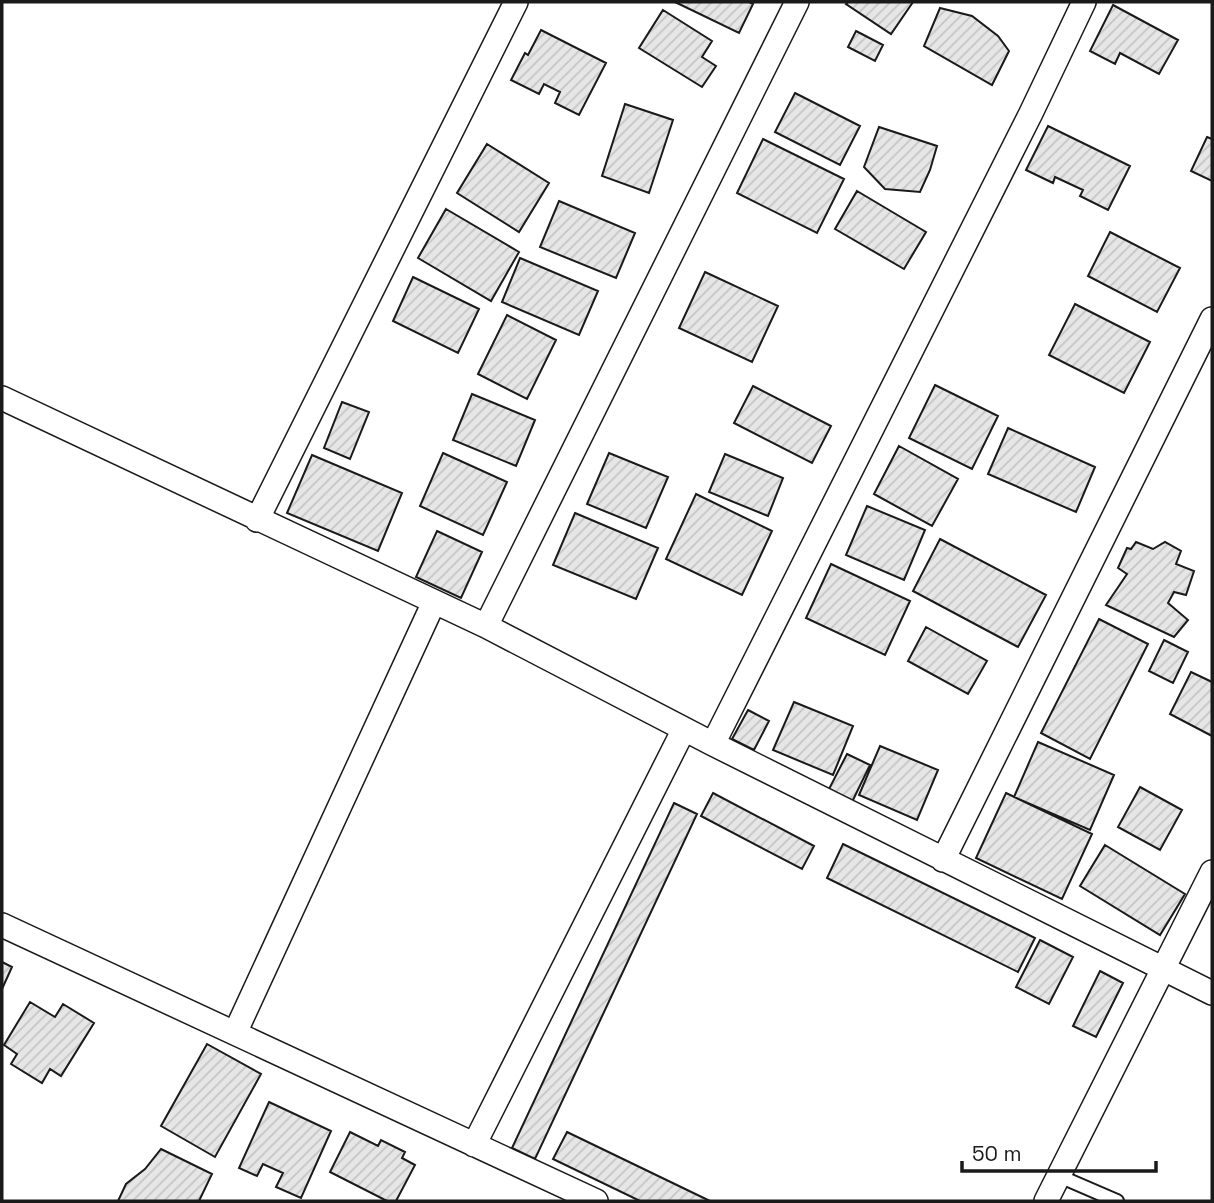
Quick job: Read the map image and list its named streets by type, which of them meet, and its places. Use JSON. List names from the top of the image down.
{
  "scale_bar": "50 m"
}
